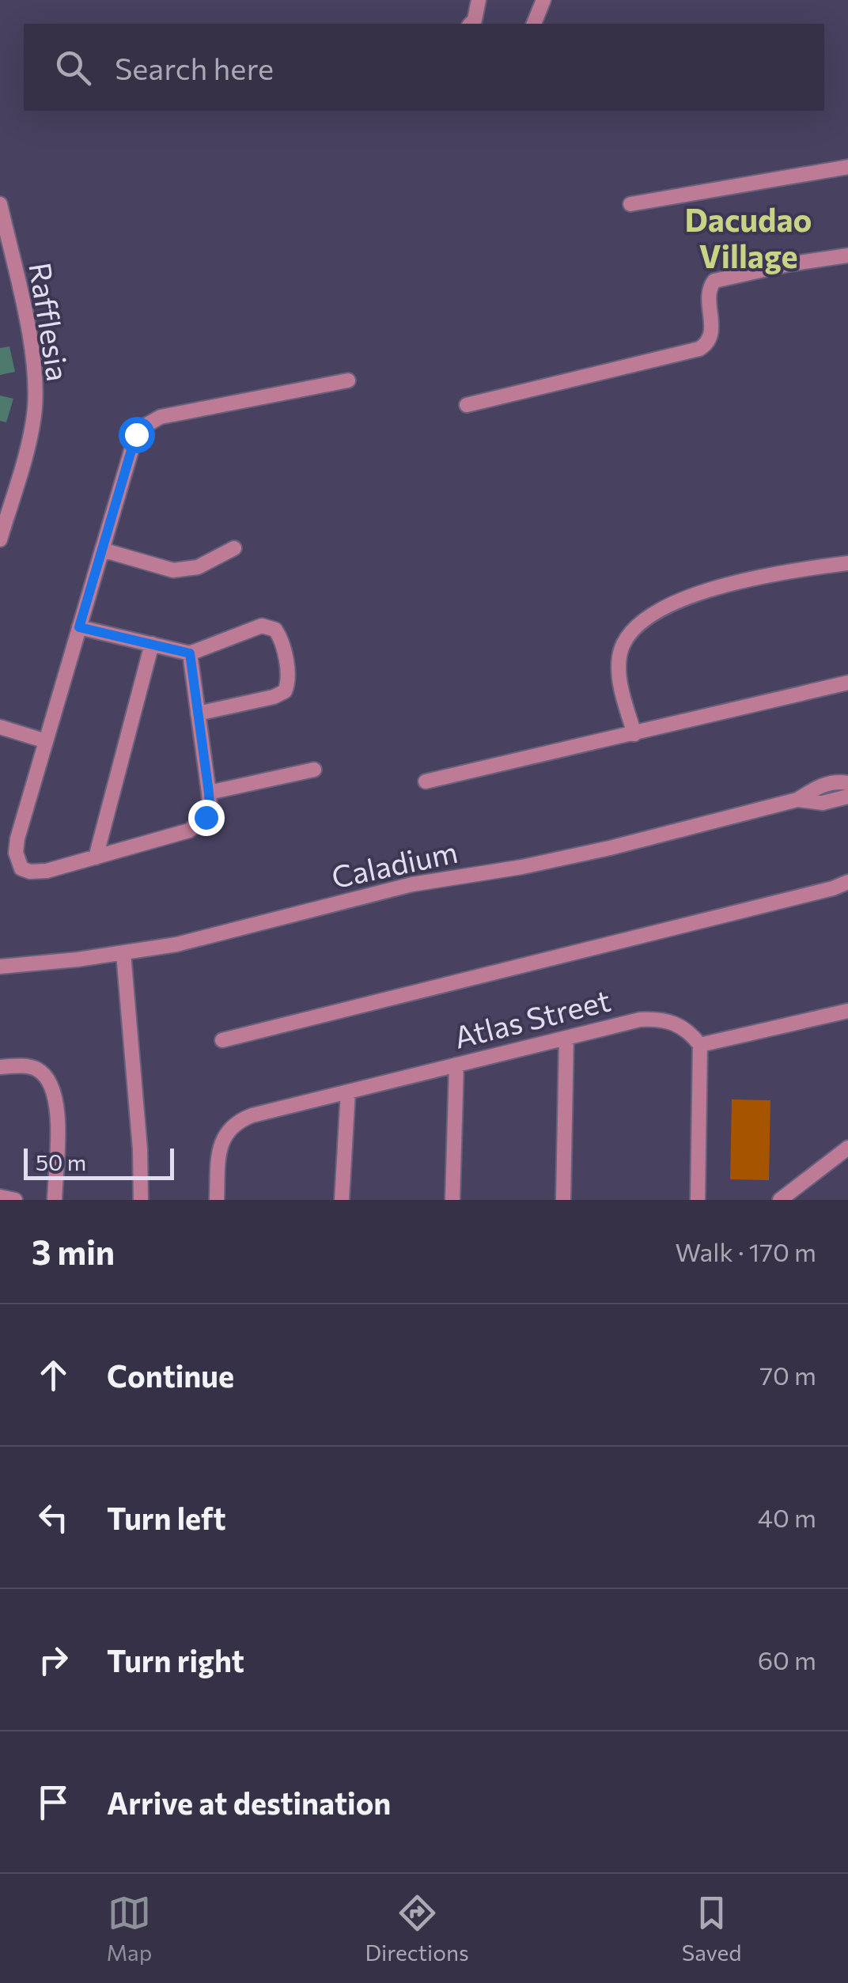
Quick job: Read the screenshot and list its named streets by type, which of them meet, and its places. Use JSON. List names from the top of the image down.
{
  "streets": {
    "street": ["Rafflesia", "Caladium", "Atlas Street"]
  },
  "districts": ["Dacudao Village"],
  "scale_bar": "50 m",
  "page": {
    "search": "Search here",
    "scale": "50 m",
    "heading": ["3 min", "Walk · 170 m"],
    "list": [
      ["Continue", "70 m"],
      ["Turn left", "40 m"],
      ["Turn right", "60 m"],
      "Arrive at destination"
    ],
    "nav": ["Map", "Directions", "Saved"]
  }
}
